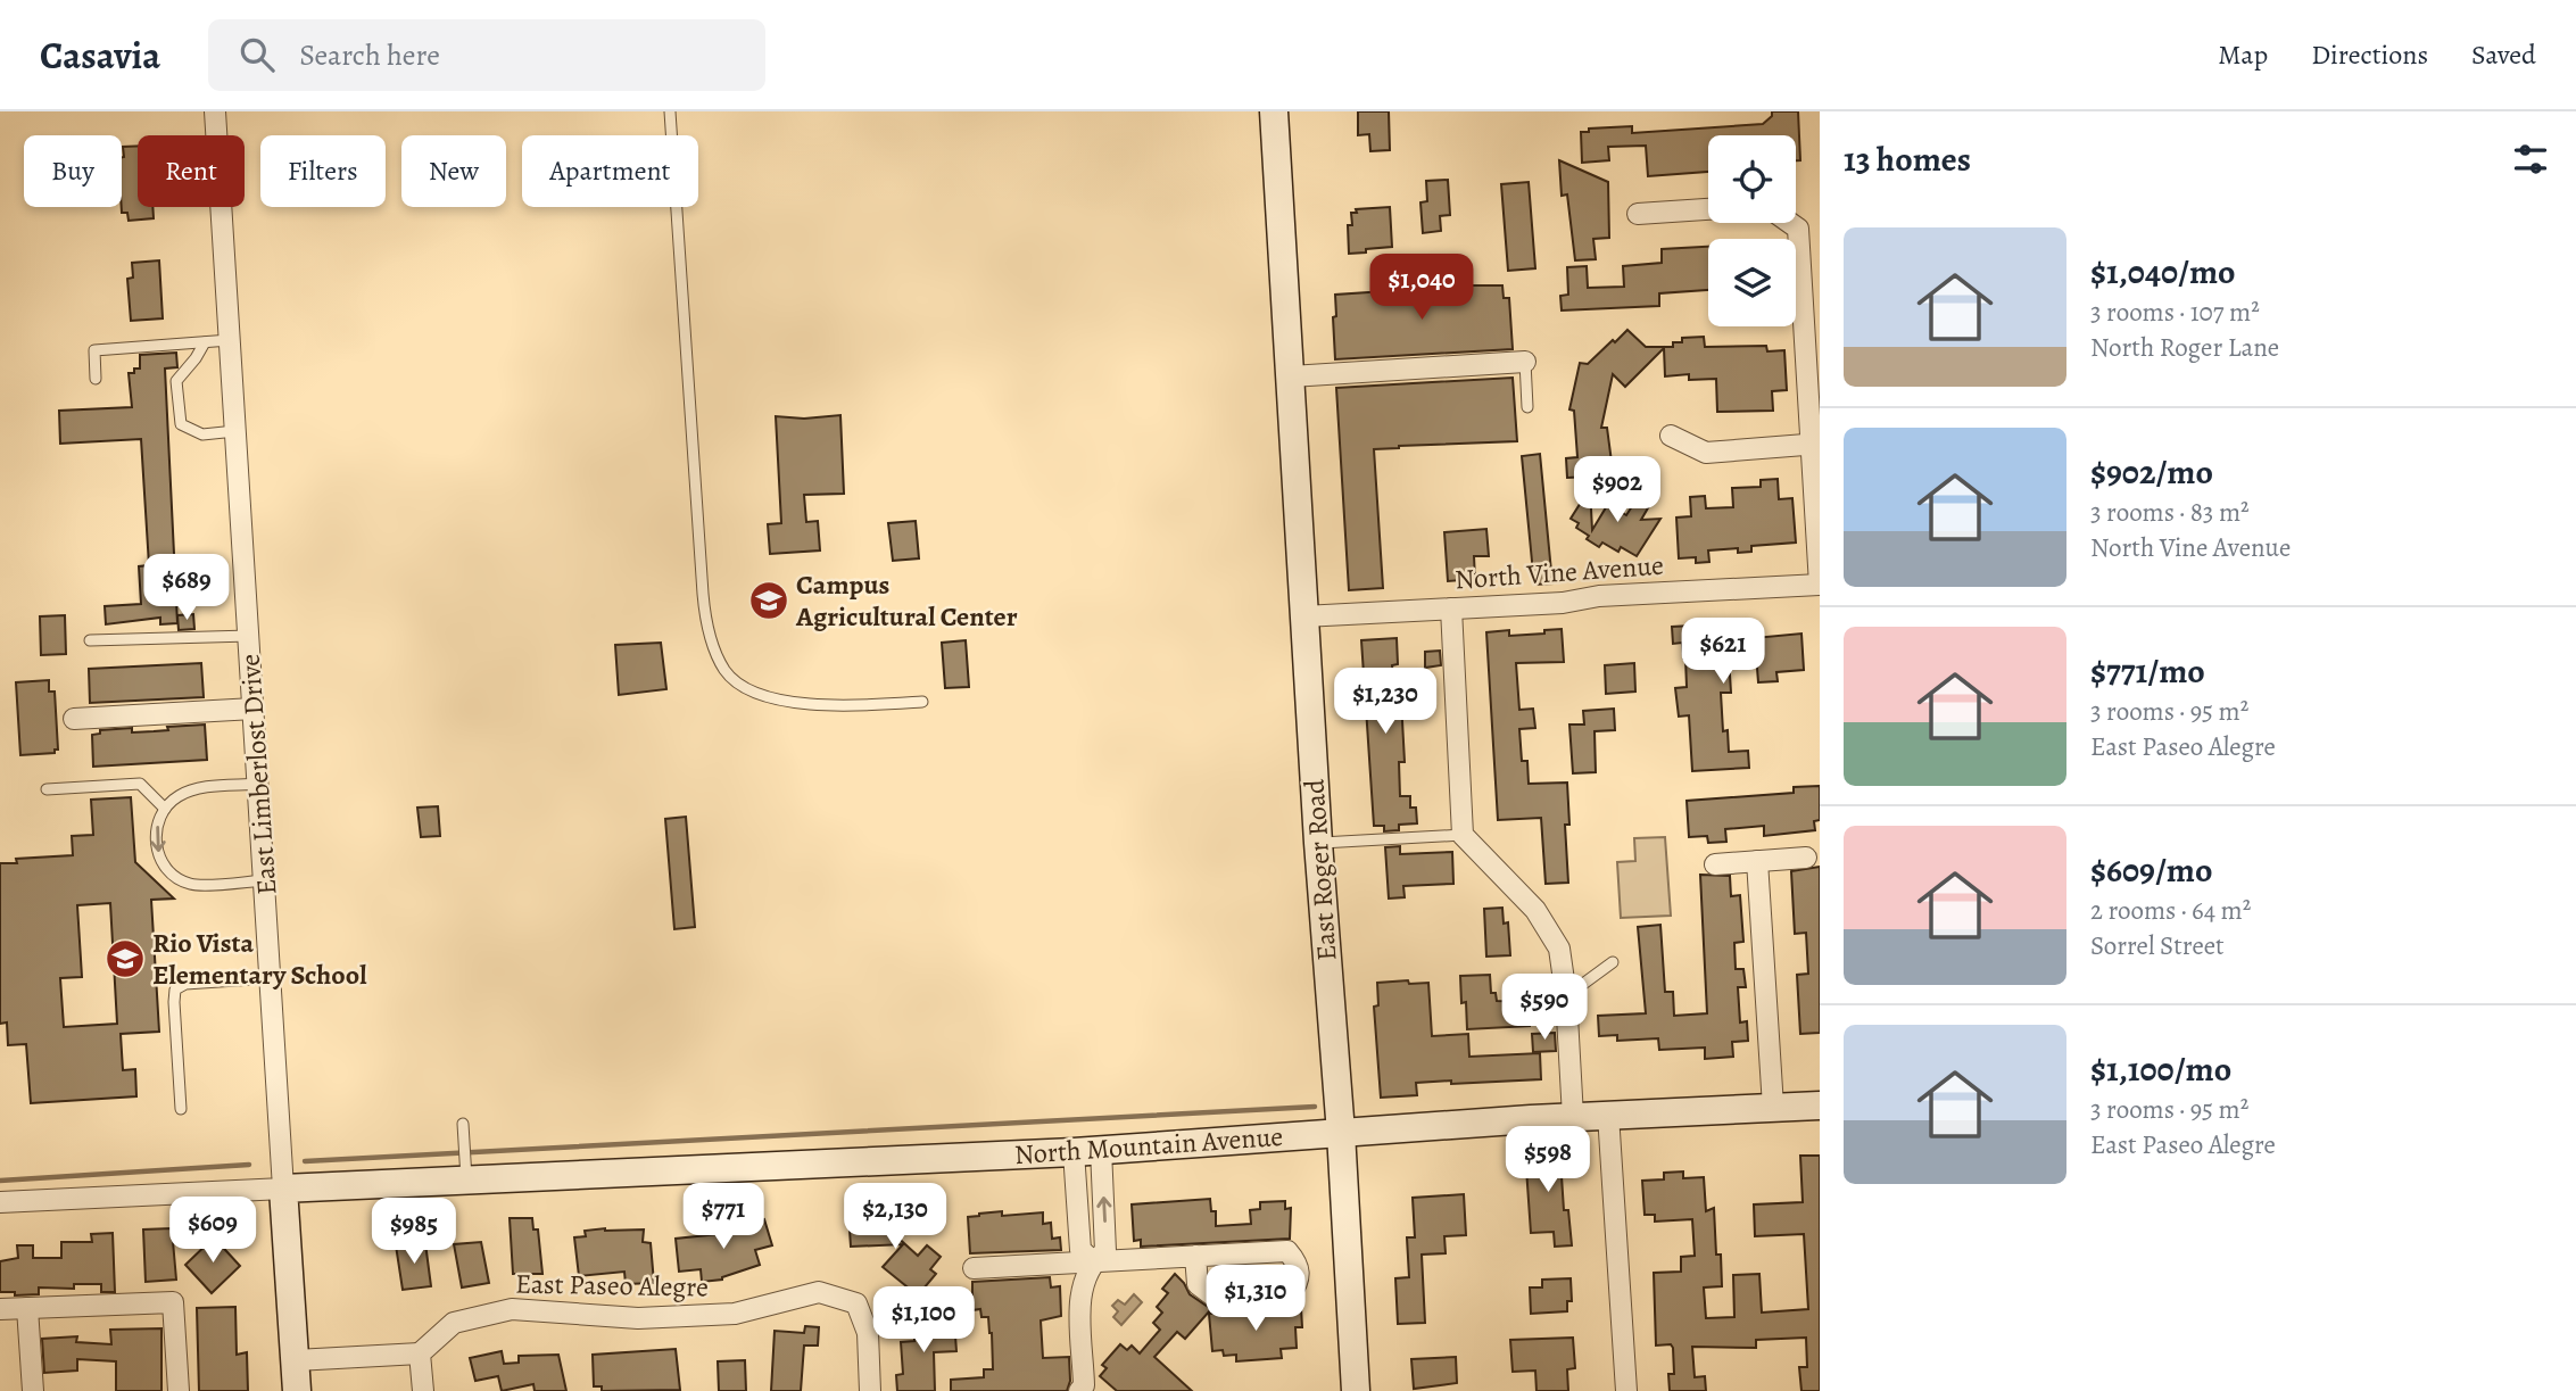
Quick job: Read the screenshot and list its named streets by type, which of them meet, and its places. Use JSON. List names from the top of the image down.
{
  "streets": {
    "street": [
      "North Vine Avenue",
      "East Limberlost Drive",
      "East Roger Road",
      "North Mountain Avenue",
      "East Paseo Alegre"
    ]
  },
  "crossings": [
    ["North Vine Avenue", "East Roger Road"],
    ["East Limberlost Drive", "North Mountain Avenue"],
    ["East Roger Road", "North Mountain Avenue"]
  ],
  "places": {
    "school or university": ["Campus Agricultural Center", "Rio Vista Elementary School"]
  },
  "page": {
    "header": "Casavia",
    "search": "Search here",
    "nav": ["Map", "Directions", "Saved"],
    "heading": "13 homes",
    "chip": [
      "Buy",
      "Rent",
      "Filters",
      "New",
      "Apartment"
    ],
    "list": [
      {
        "name": "$1,040/mo",
        "note": "3 rooms · 107 m² · North Roger Lane"
      },
      {
        "name": "$902/mo",
        "note": "3 rooms · 83 m² · North Vine Avenue"
      },
      {
        "name": "$771/mo",
        "note": "3 rooms · 95 m² · East Paseo Alegre"
      },
      {
        "name": "$609/mo",
        "note": "2 rooms · 64 m² · Sorrel Street"
      },
      {
        "name": "$1,100/mo",
        "note": "3 rooms · 95 m² · East Paseo Alegre"
      }
    ],
    "price": [
      "$1,040",
      "$902",
      "$689",
      "$621",
      "$1,230",
      "$590",
      "$598",
      "$771",
      "$2,130",
      "$609",
      "$985",
      "$1,310",
      "$1,100"
    ]
  }
}
